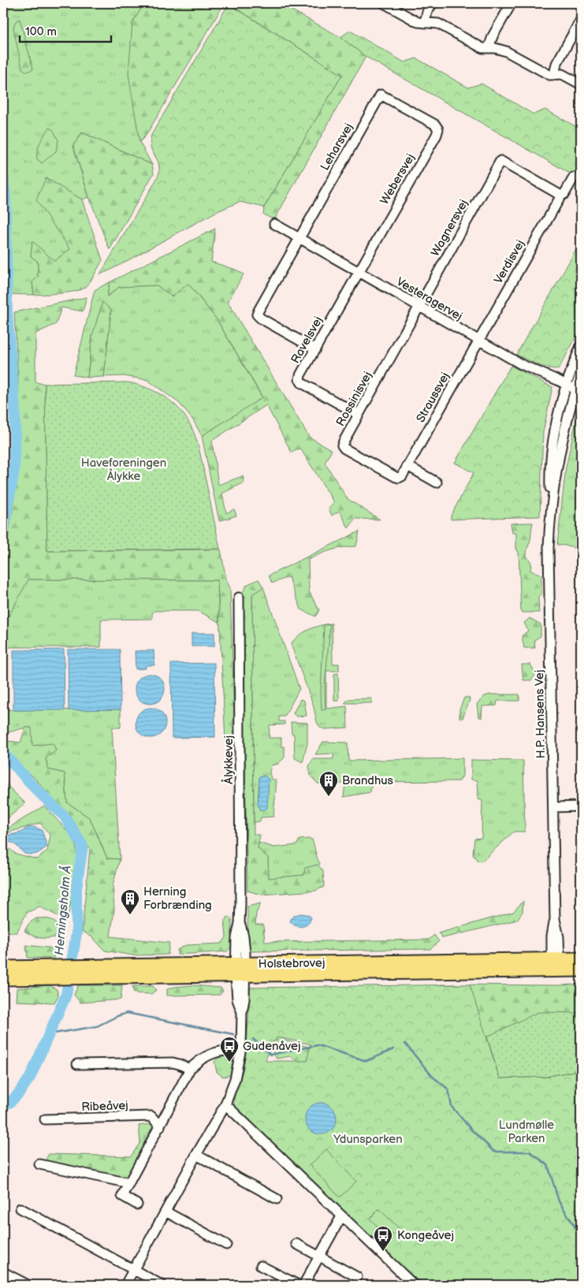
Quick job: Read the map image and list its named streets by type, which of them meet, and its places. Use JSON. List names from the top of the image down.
{
  "streets": {
    "main road": ["Holstebrovej"],
    "street": [
      "Leharsvej",
      "Webersvej",
      "Wagnersvej",
      "Verdisvej",
      "Vesteragervej",
      "Ravelsvej",
      "Straussvej",
      "Rossinisvej",
      "H.P. Hansens Vej",
      "Ålykkevej",
      "Ribeåvej"
    ]
  },
  "crossings": [
    ["Leharsvej", "Webersvej"],
    ["Leharsvej", "Vesteragervej"],
    ["Webersvej", "Vesteragervej"],
    ["Webersvej", "Ravelsvej"],
    ["Wagnersvej", "Verdisvej"],
    ["Wagnersvej", "Vesteragervej"],
    ["Wagnersvej", "Rossinisvej"],
    ["Verdisvej", "Vesteragervej"],
    ["Verdisvej", "Straussvej"],
    ["Vesteragervej", "Ravelsvej"],
    ["Vesteragervej", "Straussvej"],
    ["Vesteragervej", "Rossinisvej"],
    ["Vesteragervej", "H.P. Hansens Vej"],
    ["Ravelsvej", "Rossinisvej"],
    ["Straussvej", "Rossinisvej"],
    ["H.P. Hansens Vej", "Holstebrovej"],
    ["Ålykkevej", "Holstebrovej"]
  ],
  "water": ["Herningsholm Å"],
  "parks": ["Haveforeningen Ålykke", "Lundmølle Parken", "Ydunsparken"],
  "places": {
    "building": ["Brandhus", "Herning Forbrænding"],
    "bus stop": ["Gudenåvej", "Kongeåvej"]
  },
  "scale_bar": "100 m"
}
